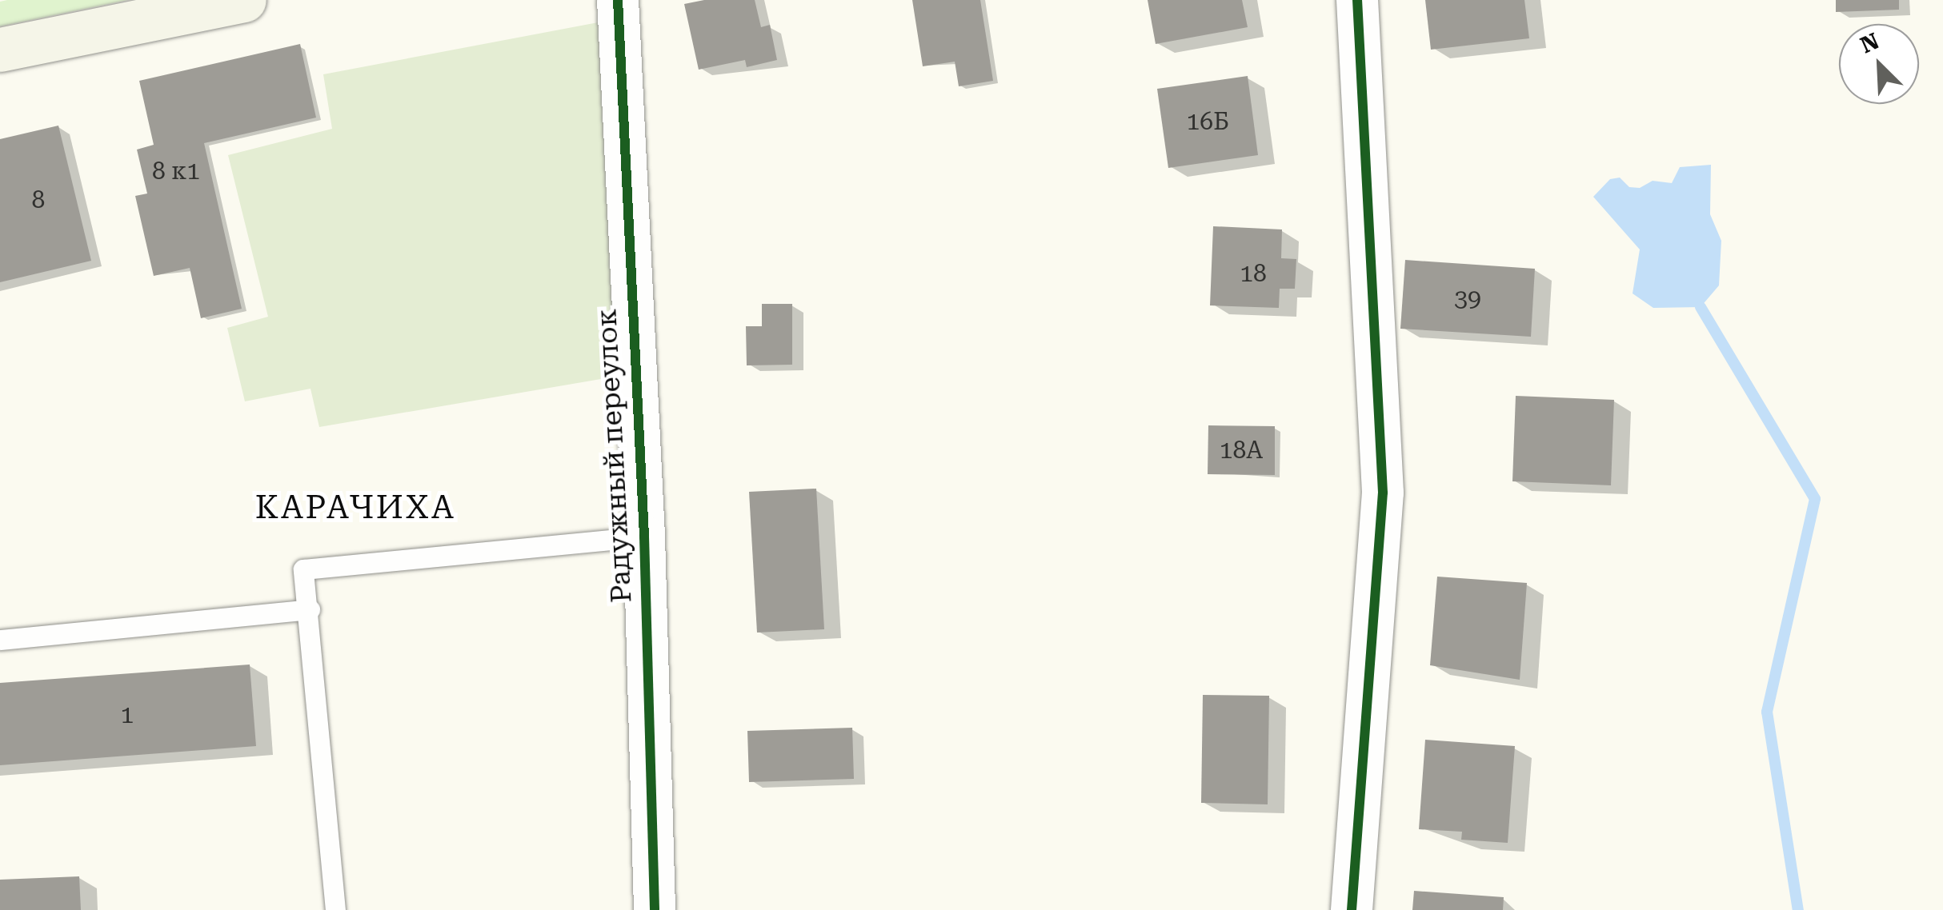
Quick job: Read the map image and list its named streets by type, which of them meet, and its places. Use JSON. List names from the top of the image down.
{
  "streets": {
    "street": ["Радужный переулок"]
  },
  "districts": ["КАРАЧИХА"],
  "house_numbers": [
    "16Б",
    "8 к1",
    "8",
    "18",
    "39",
    "18А",
    "1"
  ],
  "north": "top left"
}
